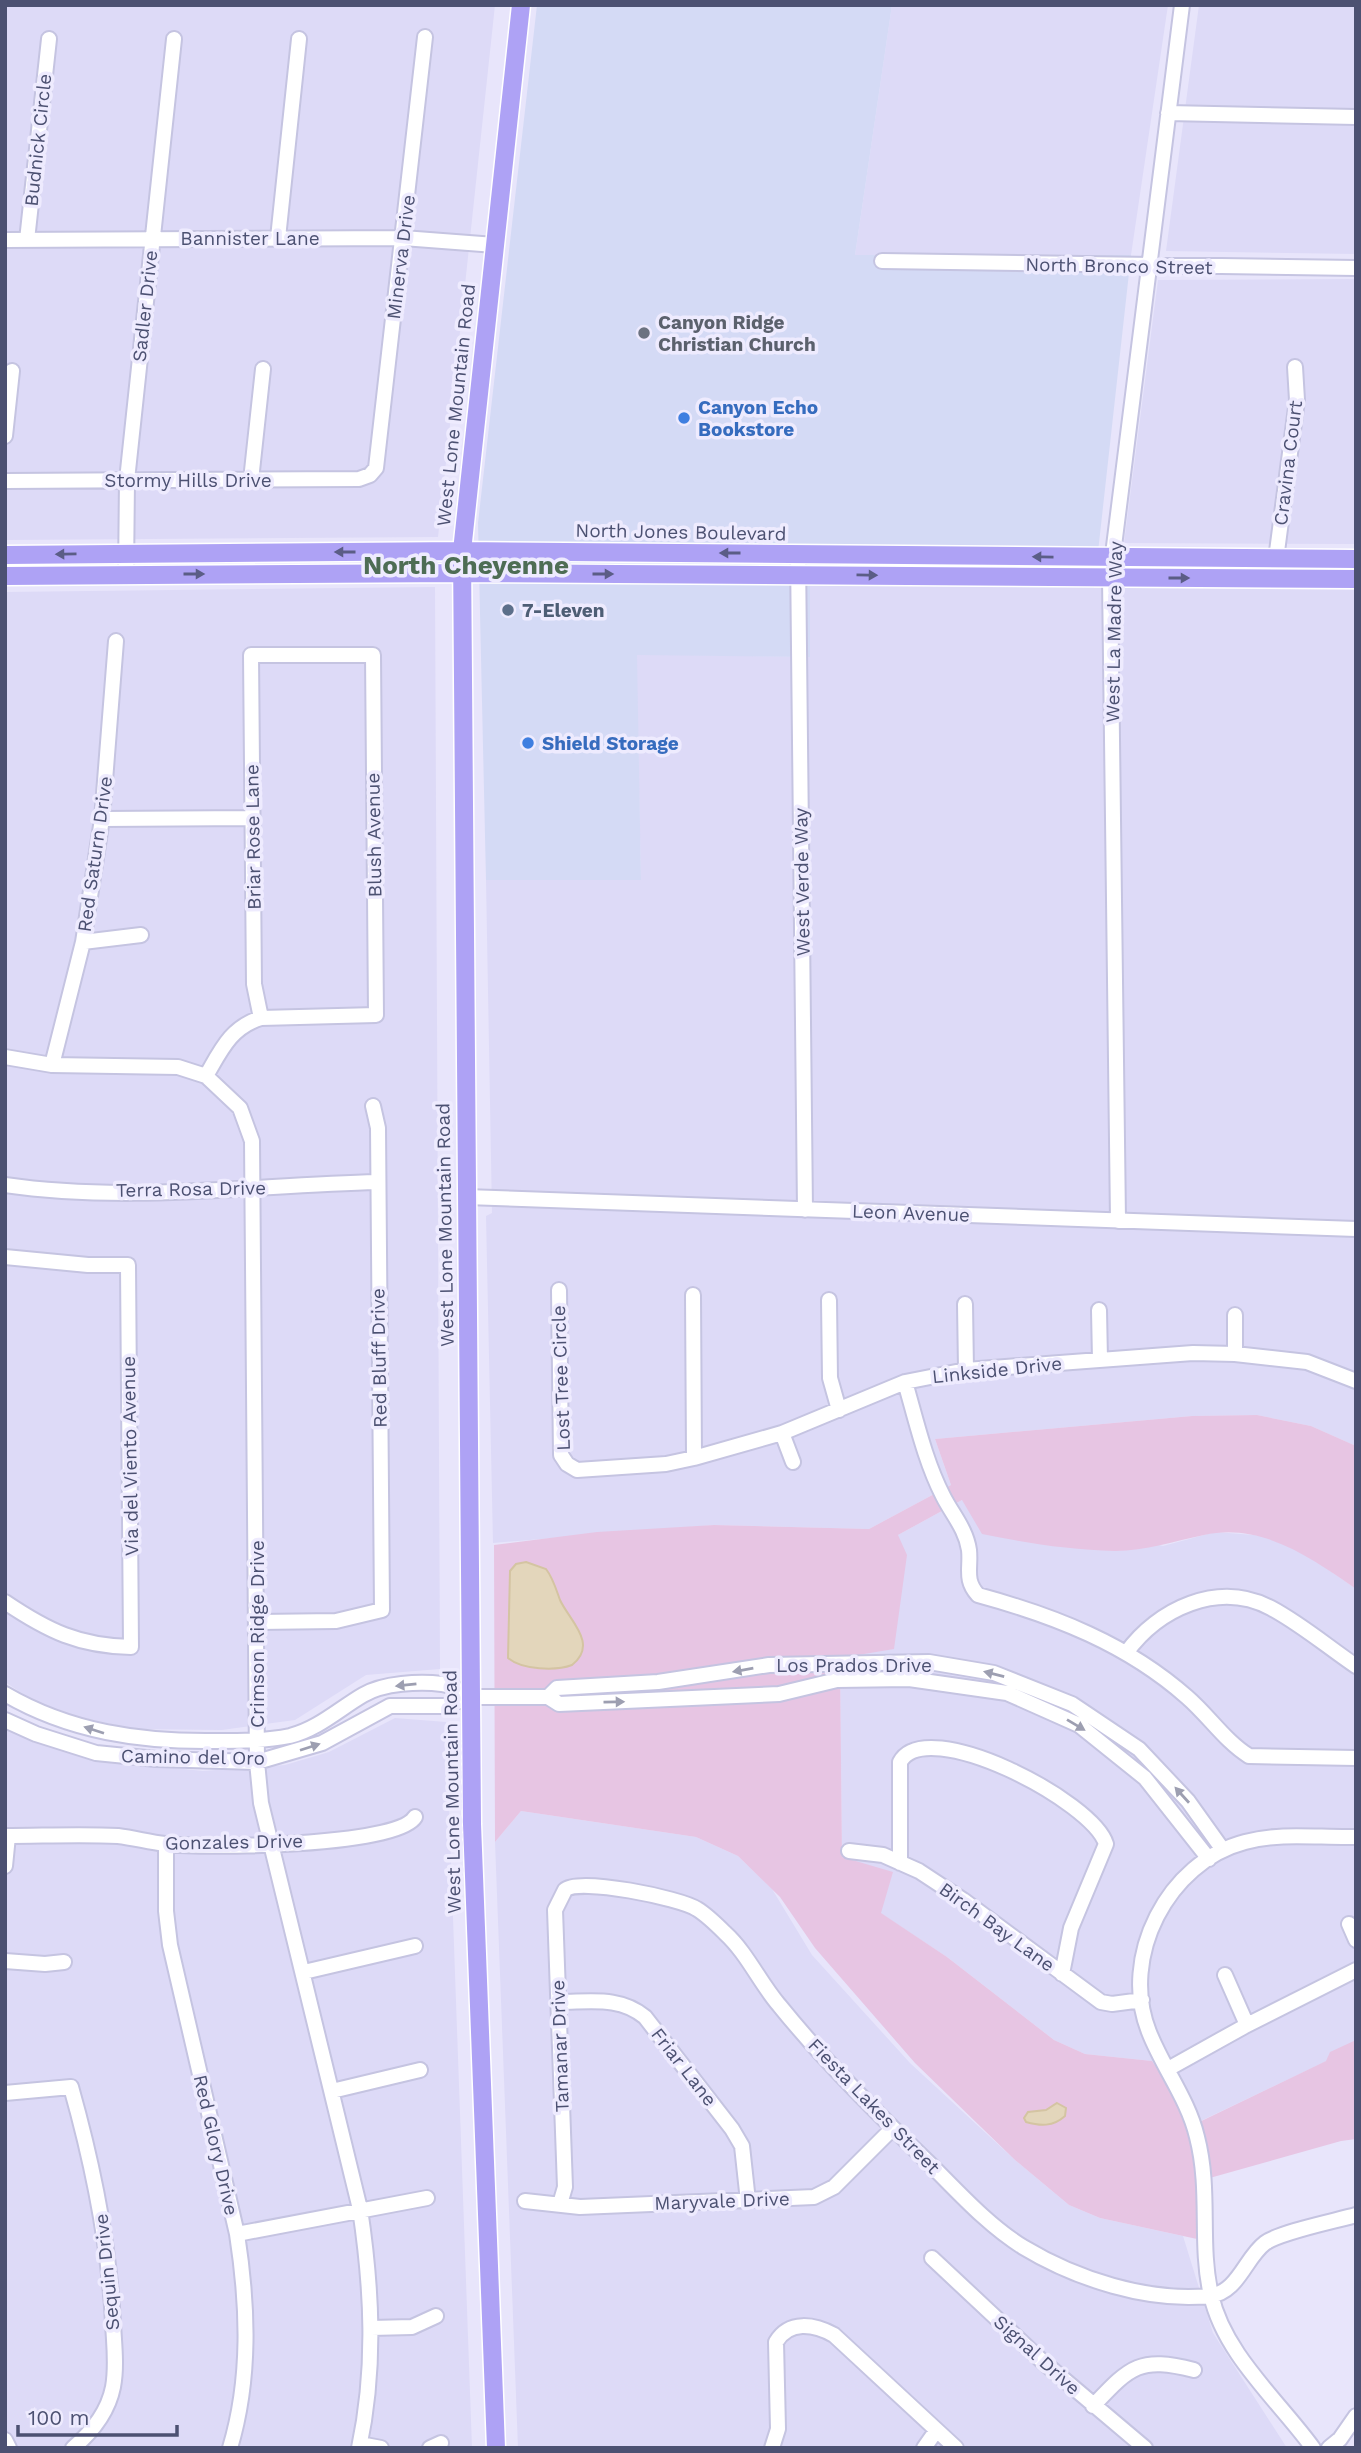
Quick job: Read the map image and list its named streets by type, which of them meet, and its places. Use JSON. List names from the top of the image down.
{
  "streets": {
    "main road": ["West Lone Mountain Road", "North Jones Boulevard"],
    "street": [
      "Budnick Circle",
      "Bannister Lane",
      "Minerva Drive",
      "North Bronco Street",
      "Sadler Drive",
      "Cravina Court",
      "Stormy Hills Drive",
      "West La Madre Way",
      "Blush Avenue",
      "Briar Rose Lane",
      "Red Saturn Drive",
      "West Verde Way",
      "Terra Rosa Drive",
      "Leon Avenue",
      "Red Bluff Drive",
      "Linkside Drive",
      "Lost Tree Circle",
      "Via del Viento Avenue",
      "Crimson Ridge Drive",
      "Los Prados Drive",
      "Camino del Oro",
      "Gonzales Drive",
      "Birch Bay Lane",
      "Tamanar Drive",
      "Friar Lane",
      "Fiesta Lakes Street",
      "Red Glory Drive",
      "Maryvale Drive",
      "Sequin Drive",
      "Signal Drive"
    ]
  },
  "crossings": [
    ["Budnick Circle", "Bannister Lane"],
    ["Bannister Lane", "Minerva Drive"],
    ["Bannister Lane", "Sadler Drive"],
    ["Bannister Lane", "West Lone Mountain Road"],
    ["Minerva Drive", "Stormy Hills Drive"],
    ["North Bronco Street", "West La Madre Way"],
    ["Sadler Drive", "Stormy Hills Drive"],
    ["Sadler Drive", "North Jones Boulevard"],
    ["West Lone Mountain Road", "North Jones Boulevard"],
    ["West Lone Mountain Road", "Leon Avenue"],
    ["West Lone Mountain Road", "Los Prados Drive"],
    ["West Lone Mountain Road", "Camino del Oro"],
    ["Cravina Court", "North Jones Boulevard"],
    ["North Jones Boulevard", "West La Madre Way"],
    ["North Jones Boulevard", "West Verde Way"],
    ["West La Madre Way", "Leon Avenue"],
    ["Blush Avenue", "Briar Rose Lane"],
    ["West Verde Way", "Leon Avenue"],
    ["Terra Rosa Drive", "Red Bluff Drive"],
    ["Terra Rosa Drive", "Crimson Ridge Drive"],
    ["Red Bluff Drive", "Crimson Ridge Drive"],
    ["Linkside Drive", "Lost Tree Circle"],
    ["Crimson Ridge Drive", "Camino del Oro"],
    ["Crimson Ridge Drive", "Gonzales Drive"],
    ["Los Prados Drive", "Camino del Oro"],
    ["Gonzales Drive", "Red Glory Drive"],
    ["Tamanar Drive", "Friar Lane"],
    ["Tamanar Drive", "Fiesta Lakes Street"],
    ["Tamanar Drive", "Maryvale Drive"],
    ["Friar Lane", "Maryvale Drive"],
    ["Fiesta Lakes Street", "Maryvale Drive"]
  ],
  "districts": ["North Cheyenne"],
  "places": [
    "Canyon Ridge Christian Church",
    "Canyon Echo Bookstore",
    "7-Eleven",
    "Shield Storage"
  ],
  "scale_bar": "100 m"
}
